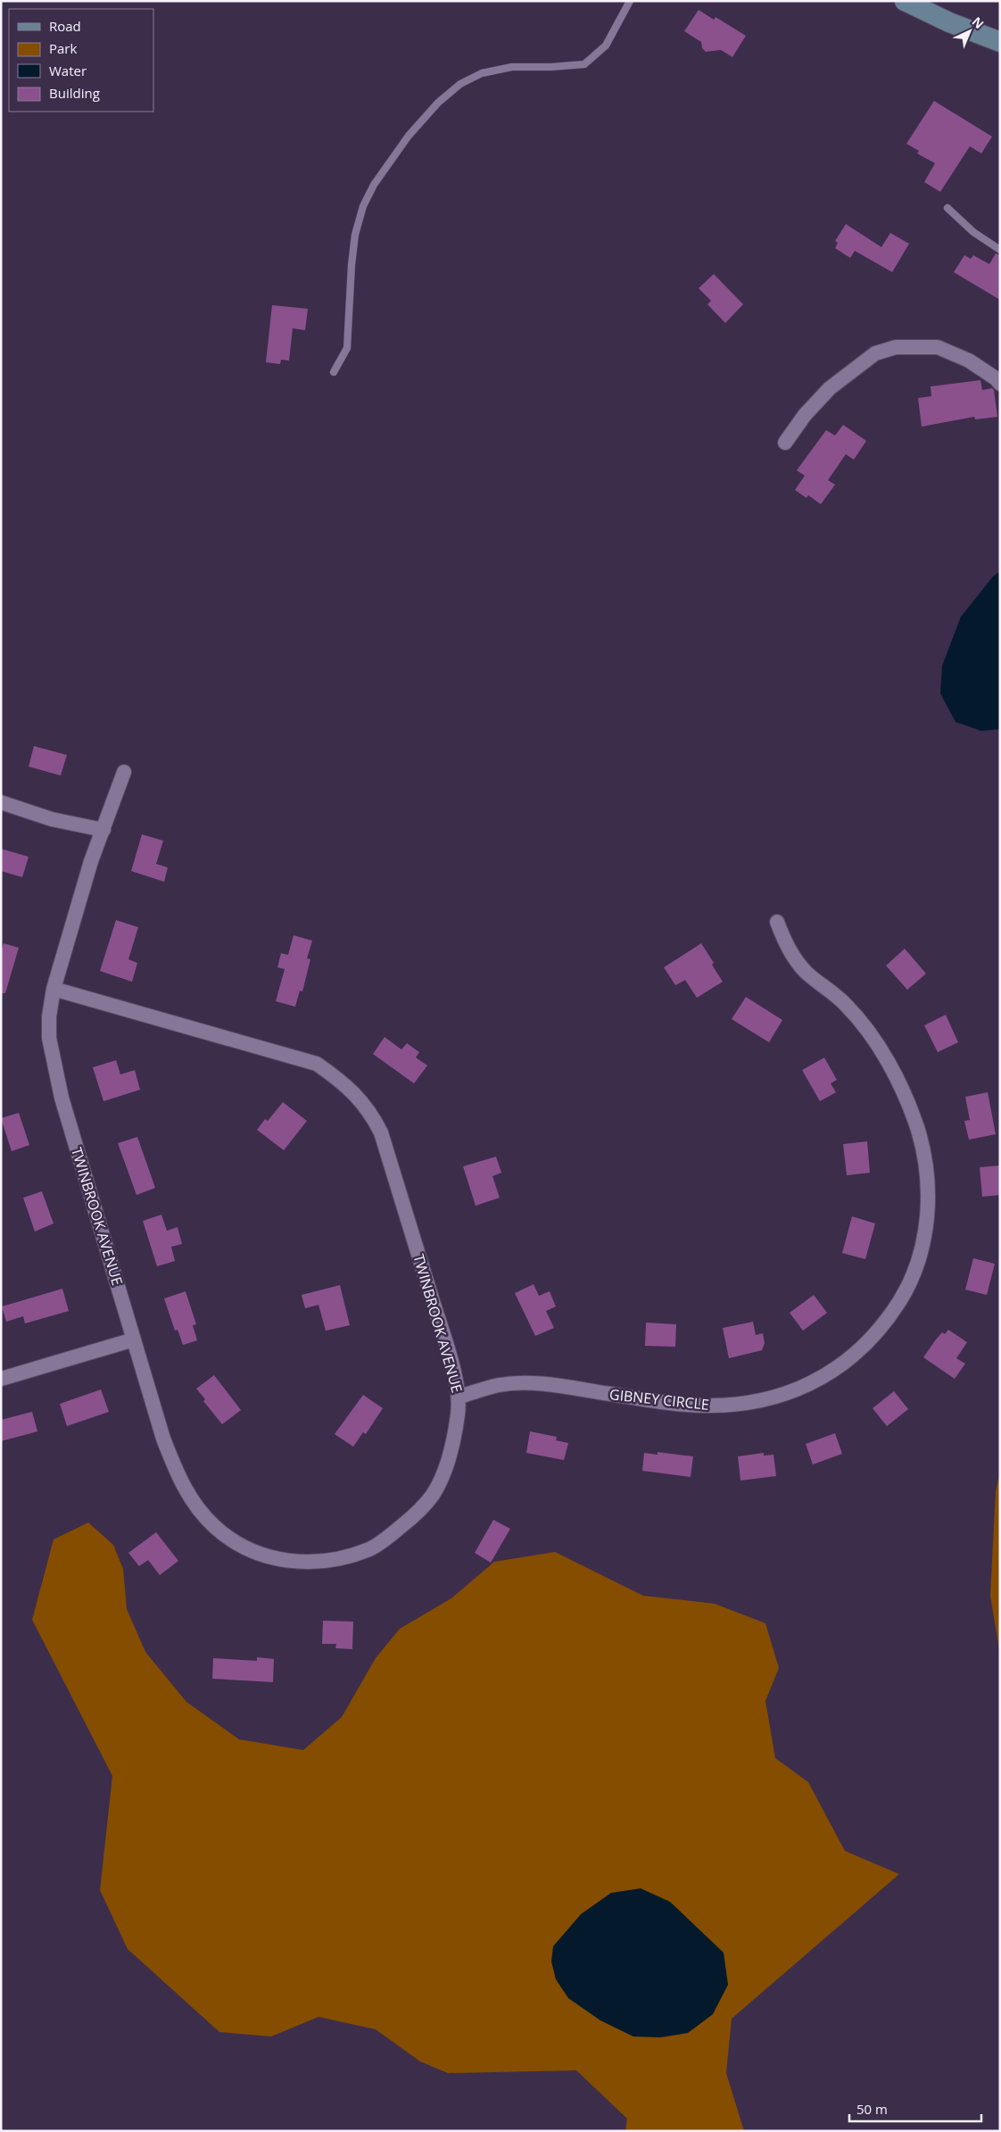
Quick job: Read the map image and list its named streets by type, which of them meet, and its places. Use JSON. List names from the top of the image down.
{
  "streets": {
    "street": ["TWINBROOK AVENUE", "GIBNEY CIRCLE"]
  },
  "crossings": [
    ["TWINBROOK AVENUE", "GIBNEY CIRCLE"]
  ],
  "legend": [
    "Road",
    "Park",
    "Water",
    "Building"
  ],
  "scale_bar": "50 m",
  "north": "top right"
}
